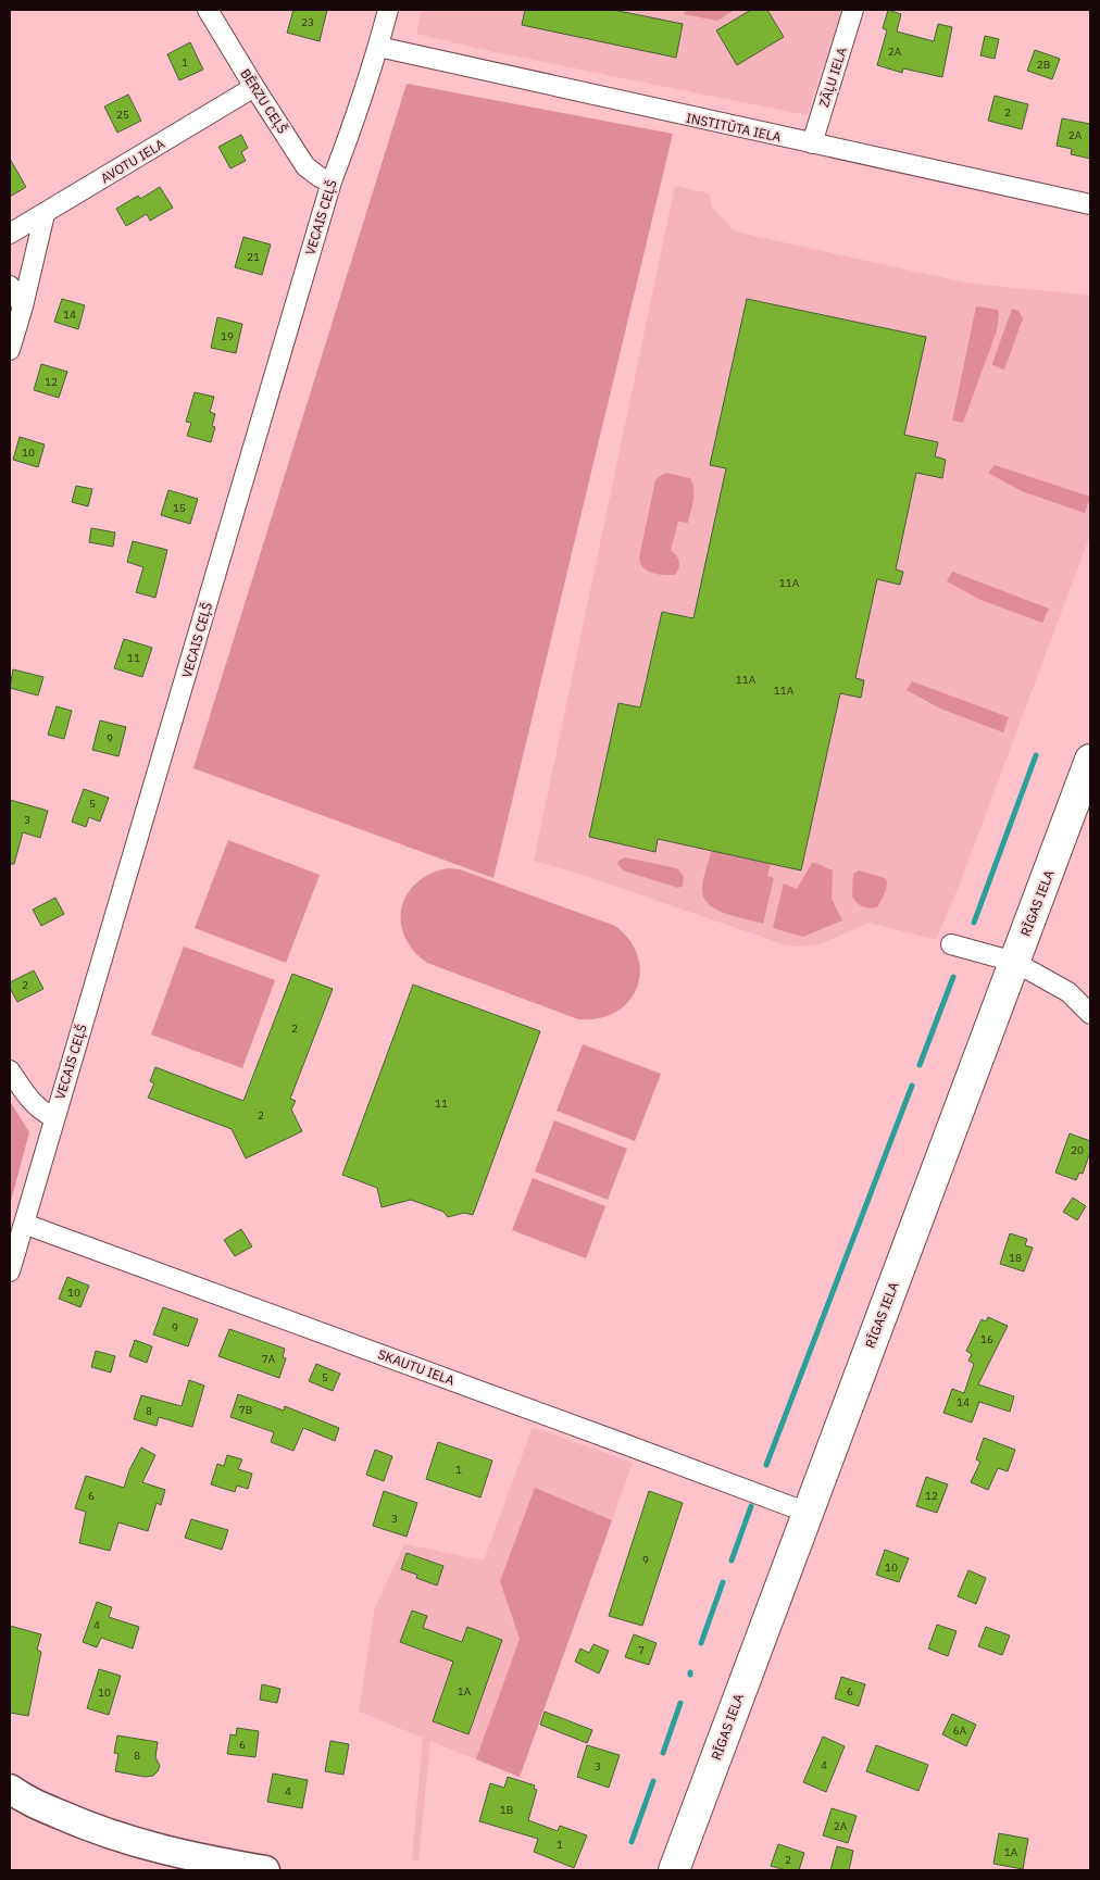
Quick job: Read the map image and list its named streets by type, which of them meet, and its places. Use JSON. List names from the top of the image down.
{
  "streets": {
    "main road": ["RĪGAS IELA"],
    "street": [
      "ZĀĻU IELA",
      "BĒRZU CEĻŠ",
      "INSTITŪTA IELA",
      "AVOTU IELA",
      "VECAIS CEĻŠ",
      "SKAUTU IELA"
    ]
  },
  "crossings": [
    ["ZĀĻU IELA", "INSTITŪTA IELA"],
    ["BĒRZU CEĻŠ", "AVOTU IELA"],
    ["BĒRZU CEĻŠ", "VECAIS CEĻŠ"],
    ["INSTITŪTA IELA", "VECAIS CEĻŠ"],
    ["VECAIS CEĻŠ", "SKAUTU IELA"],
    ["RĪGAS IELA", "SKAUTU IELA"]
  ],
  "house_numbers": [
    "23",
    "2A",
    "1",
    "2B",
    "2",
    "25",
    "2A",
    "21",
    "14",
    "19",
    "12",
    "10",
    "15",
    "11A",
    "11",
    "11A",
    "11A",
    "9",
    "5",
    "3",
    "2",
    "2",
    "11",
    "2",
    "20",
    "18",
    "10",
    "9",
    "16",
    "7A",
    "5",
    "14",
    "7B",
    "8",
    "1",
    "6",
    "12",
    "3",
    "9",
    "10",
    "4",
    "7",
    "1A",
    "6",
    "10",
    "6A",
    "6",
    "8",
    "4",
    "3",
    "4",
    "1B",
    "2A",
    "1",
    "1A",
    "2"
  ]
}
